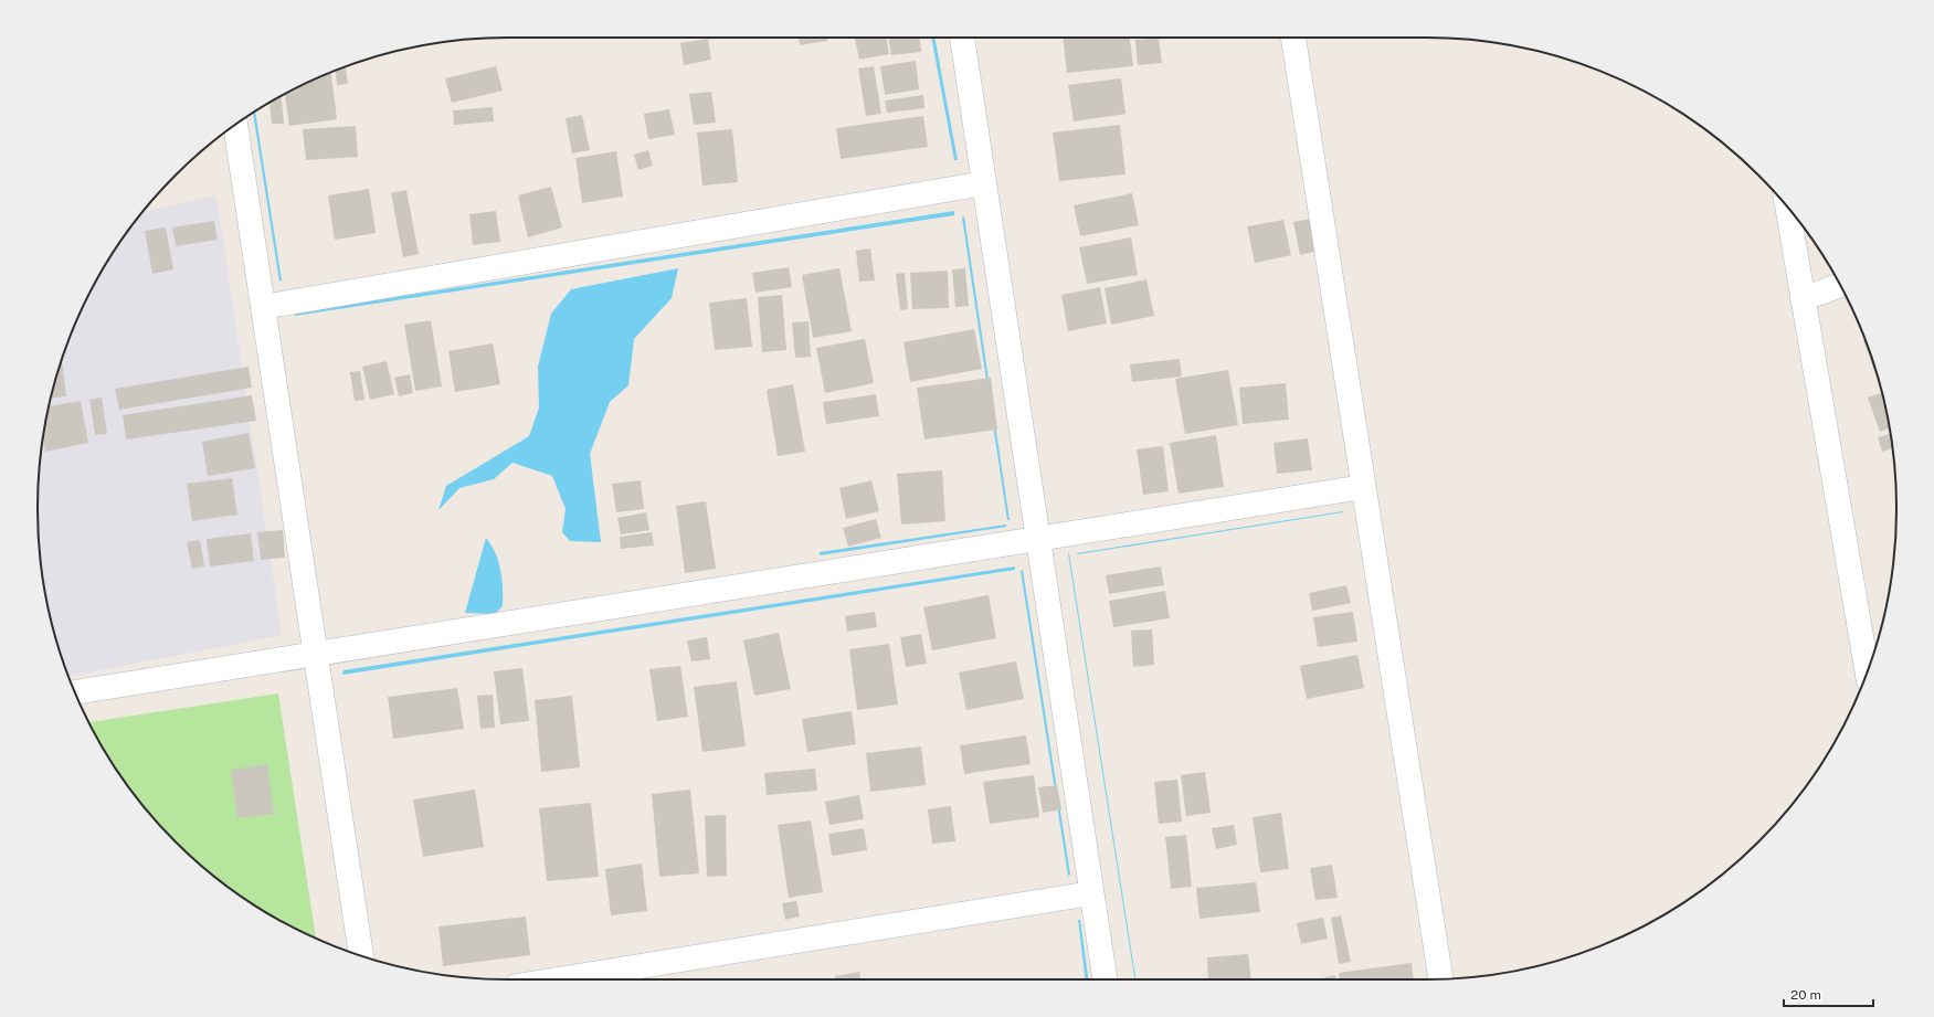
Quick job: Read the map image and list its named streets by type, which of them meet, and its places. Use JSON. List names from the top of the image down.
{
  "scale_bar": "20 m"
}
